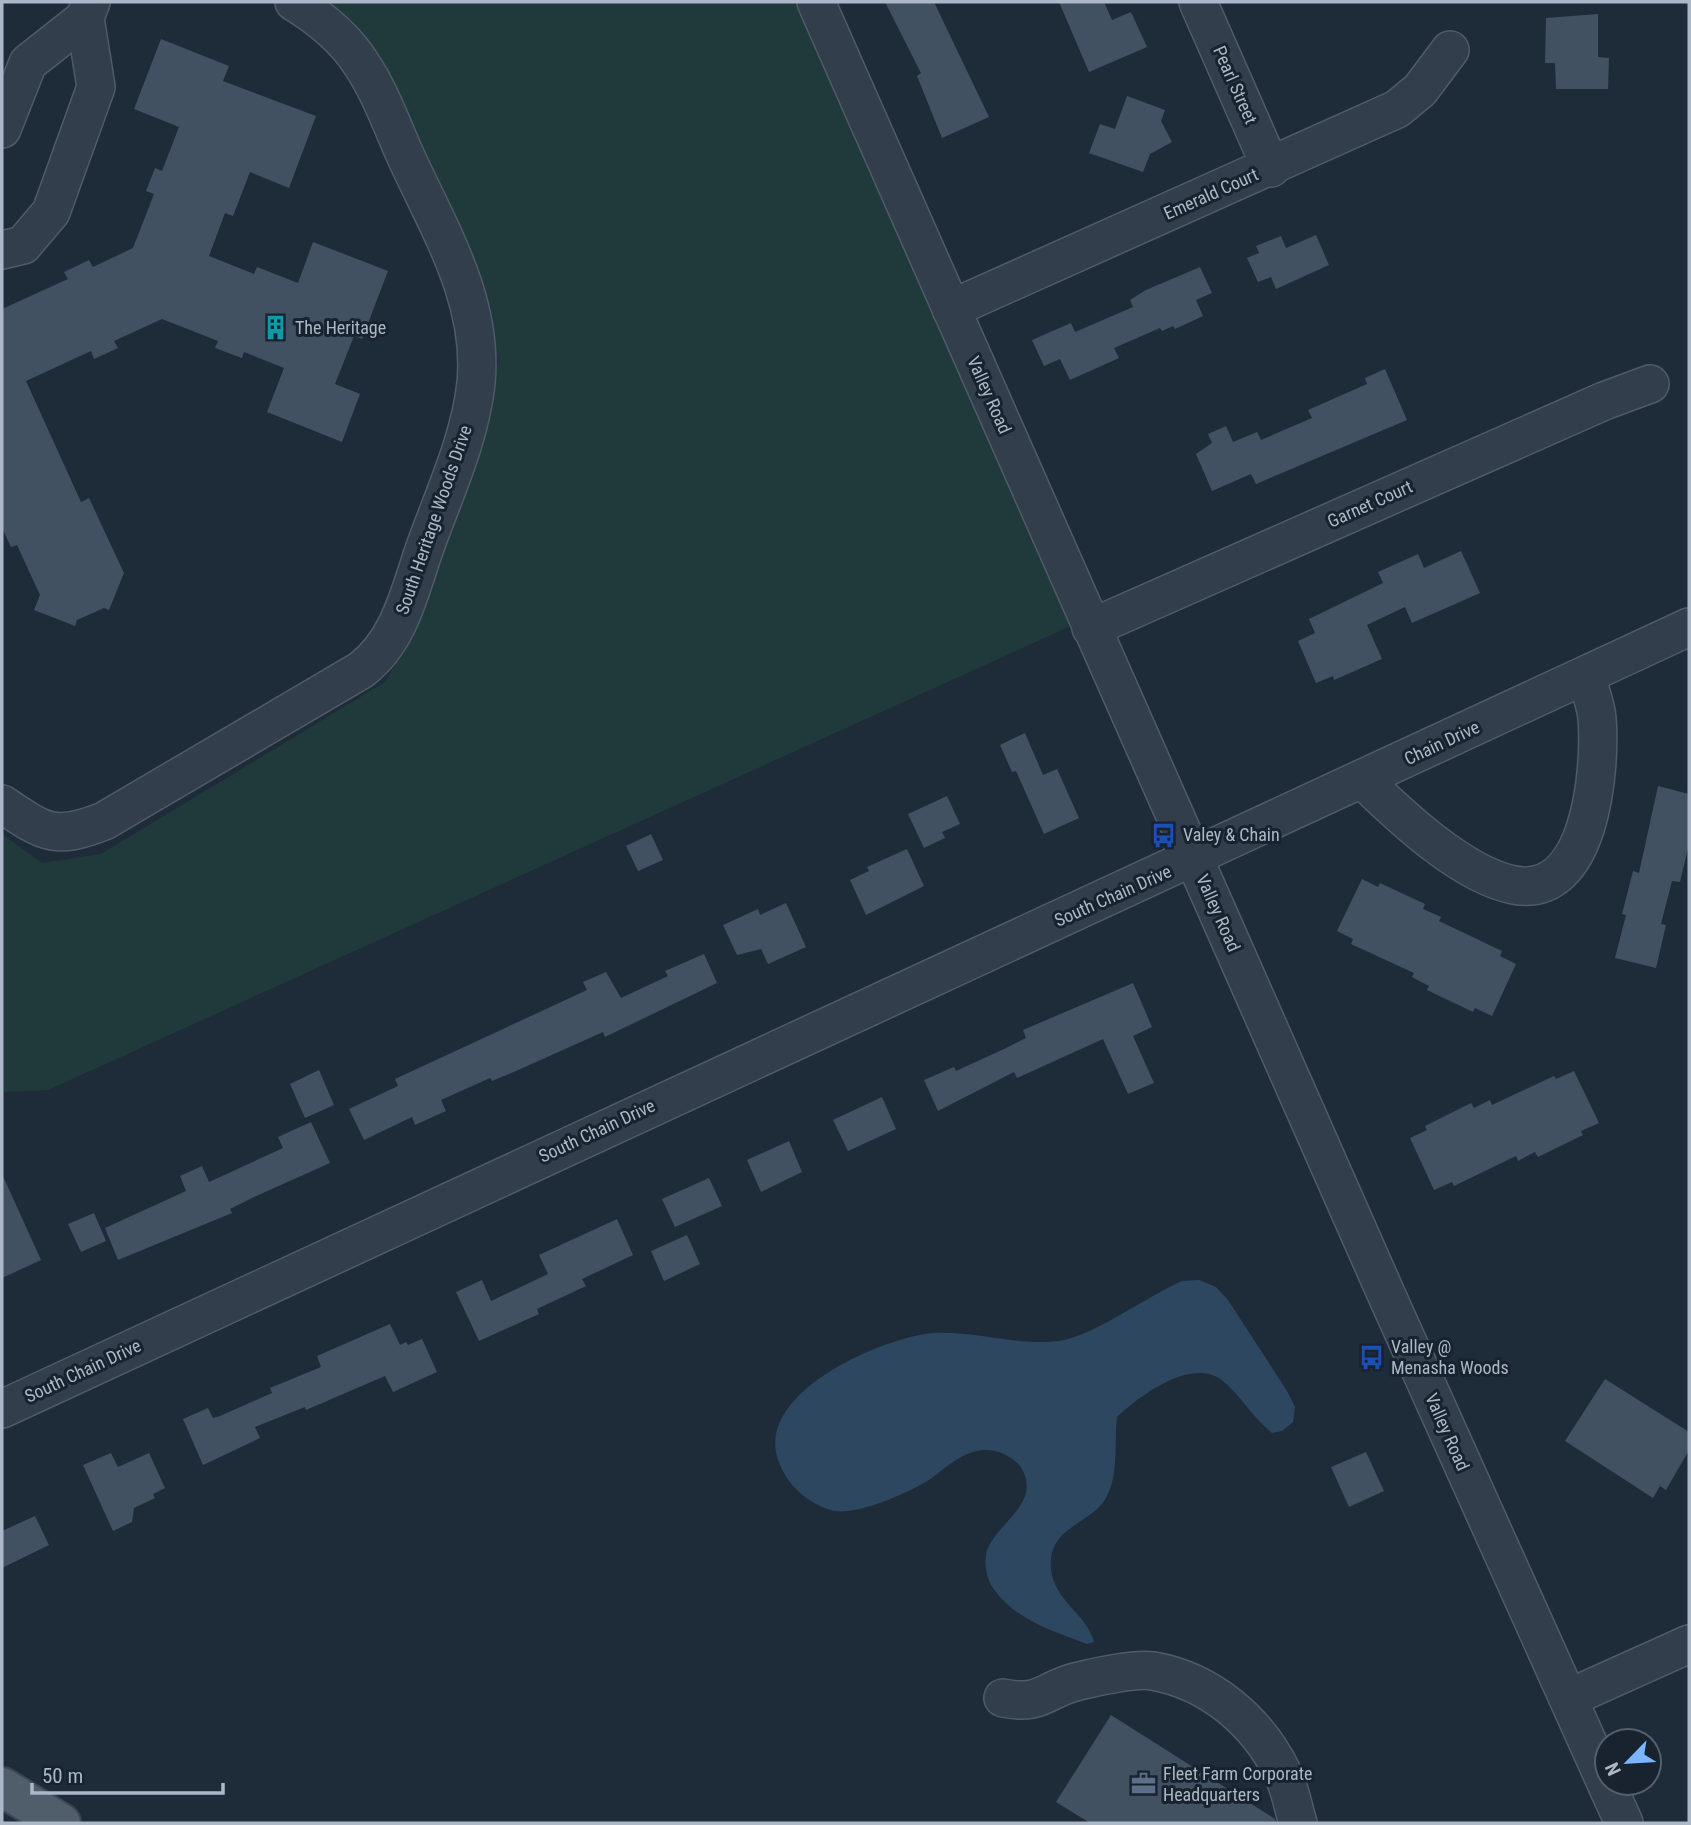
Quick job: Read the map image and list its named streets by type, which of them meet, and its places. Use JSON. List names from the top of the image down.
{
  "streets": {
    "street": [
      "Pearl Street",
      "Emerald Court",
      "Valley Road",
      "Garnet Court",
      "South Heritage Woods Drive",
      "Chain Drive",
      "South Chain Drive"
    ]
  },
  "crossings": [
    ["Pearl Street", "Emerald Court"],
    ["Emerald Court", "Valley Road"],
    ["Valley Road", "Garnet Court"],
    ["Valley Road", "Chain Drive"],
    ["Valley Road", "South Chain Drive"],
    ["Chain Drive", "South Chain Drive"]
  ],
  "places": {
    "building": ["The Heritage"],
    "bus stop": ["Valey & Chain", "Valley @ Menasha Woods"],
    "office": ["Fleet Farm Corporate Headquarters"]
  },
  "scale_bar": "50 m",
  "north": "bottom left"
}
